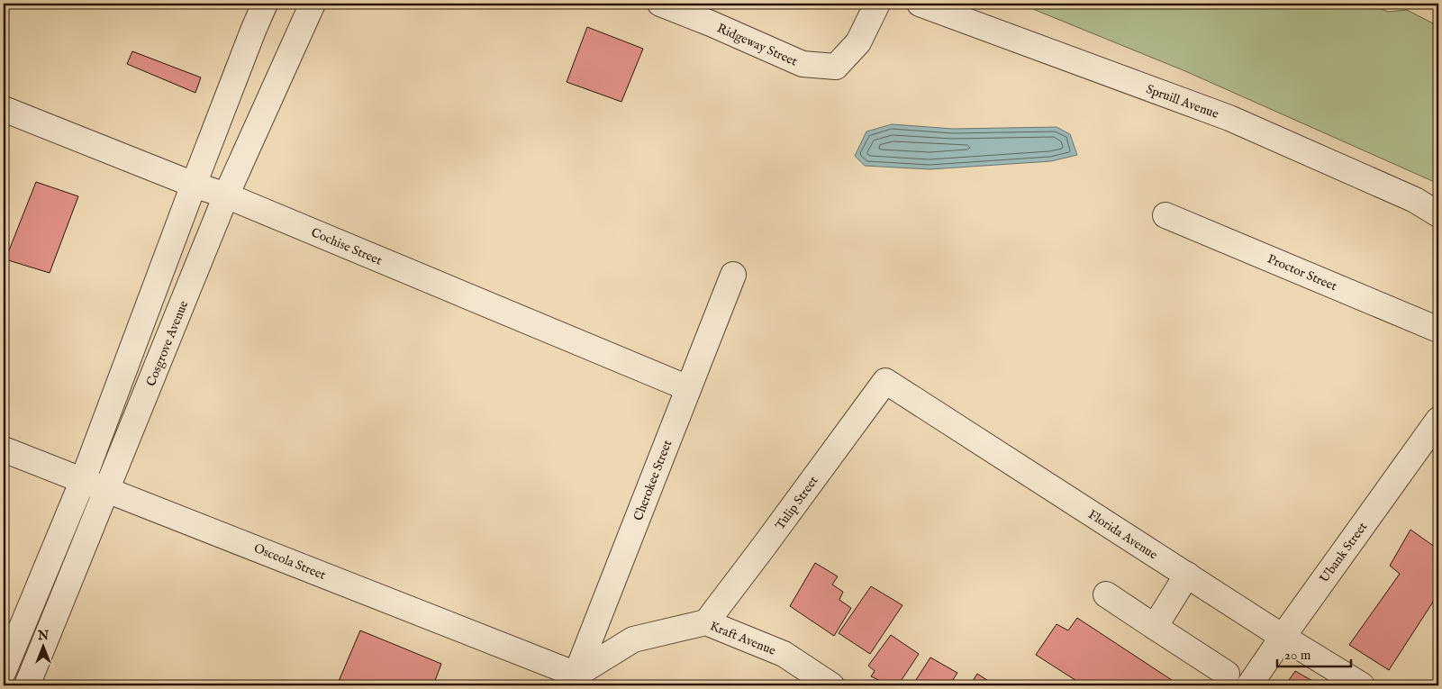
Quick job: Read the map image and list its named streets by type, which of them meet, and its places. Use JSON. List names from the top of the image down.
{
  "streets": {
    "street": [
      "Ridgeway Street",
      "Spruill Avenue",
      "Cochise Street",
      "Proctor Street",
      "Cosgrove Avenue",
      "Cherokee Street",
      "Tulip Street",
      "Florida Avenue",
      "Ubank Street",
      "Osceola Street",
      "Kraft Avenue"
    ]
  },
  "crossings": [
    ["Cochise Street", "Cosgrove Avenue"],
    ["Cochise Street", "Cherokee Street"],
    ["Cosgrove Avenue", "Osceola Street"],
    ["Cherokee Street", "Osceola Street"],
    ["Cherokee Street", "Kraft Avenue"],
    ["Tulip Street", "Florida Avenue"],
    ["Tulip Street", "Kraft Avenue"],
    ["Florida Avenue", "Ubank Street"],
    ["Osceola Street", "Kraft Avenue"]
  ],
  "scale_bar": "20 m",
  "north": "top"
}
